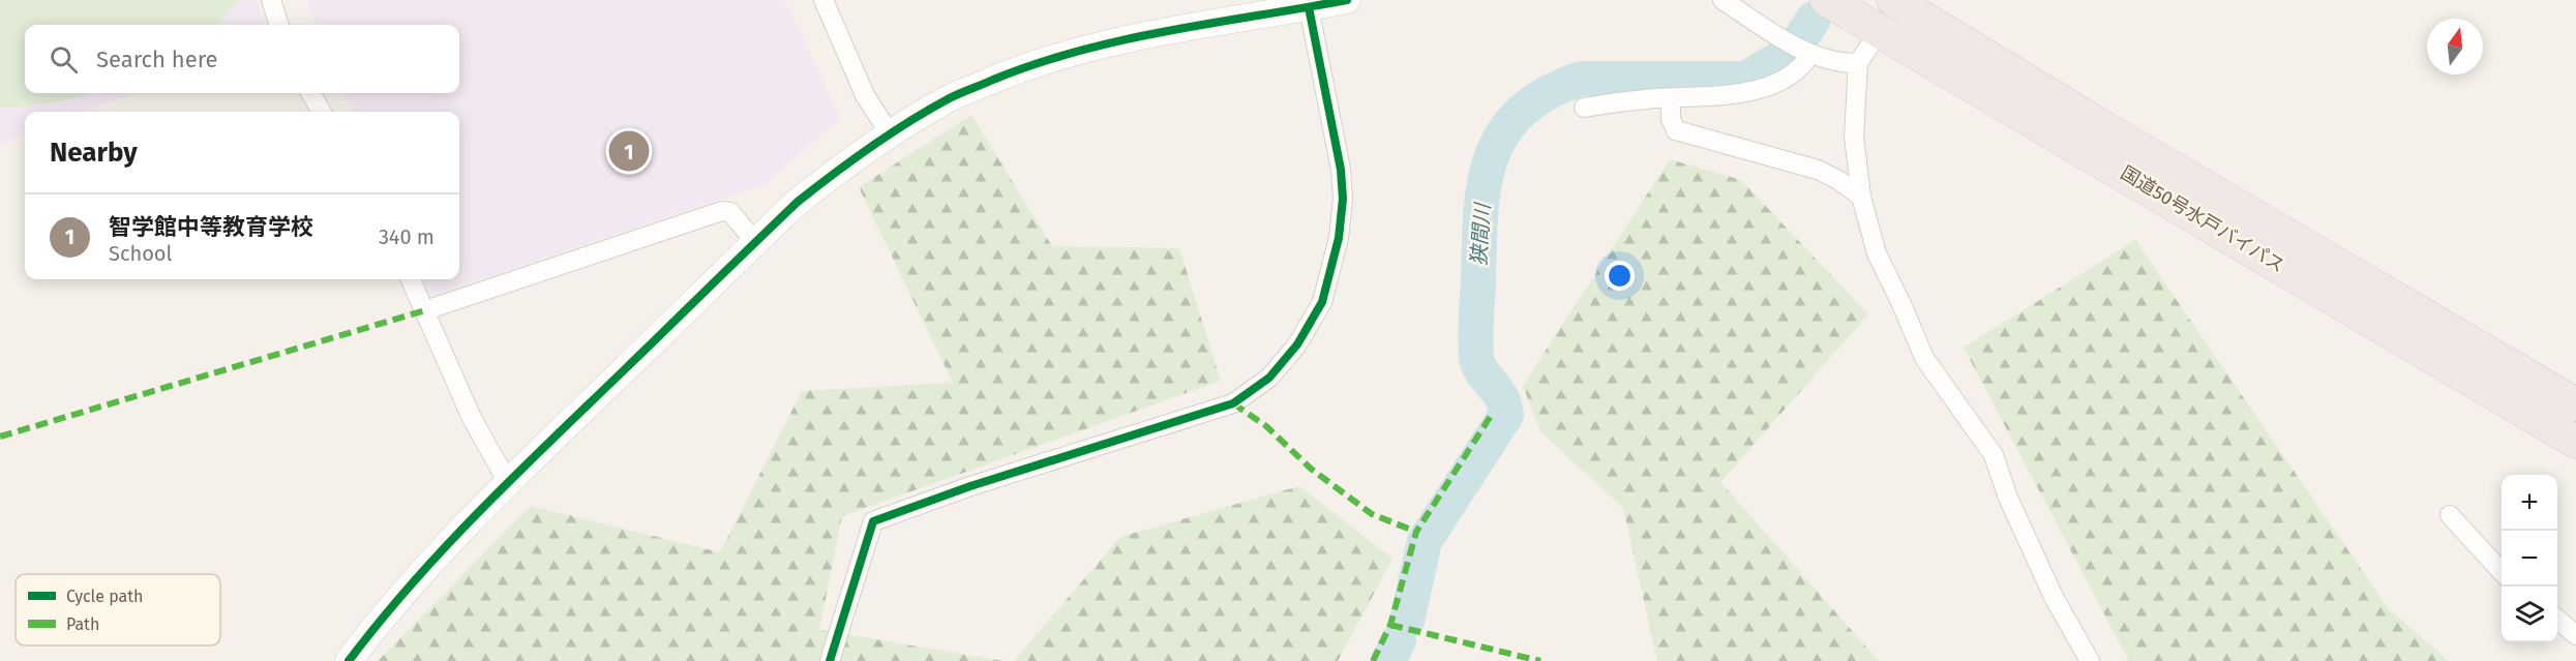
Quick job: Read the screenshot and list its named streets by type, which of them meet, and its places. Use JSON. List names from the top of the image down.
{
  "streets": {
    "highway": ["国道50号水戸バイパス"]
  },
  "water": ["狭間川"],
  "legend": ["Cycle path", "Path"],
  "north": "top",
  "page": {
    "search": "Search here",
    "heading": "Nearby",
    "pins": "1",
    "list": [
      {
        "mark": "1",
        "name": "智学館中等教育学校",
        "note": "School",
        "value": "340 m"
      }
    ],
    "map_buttons": ["+", "−"]
  }
}
